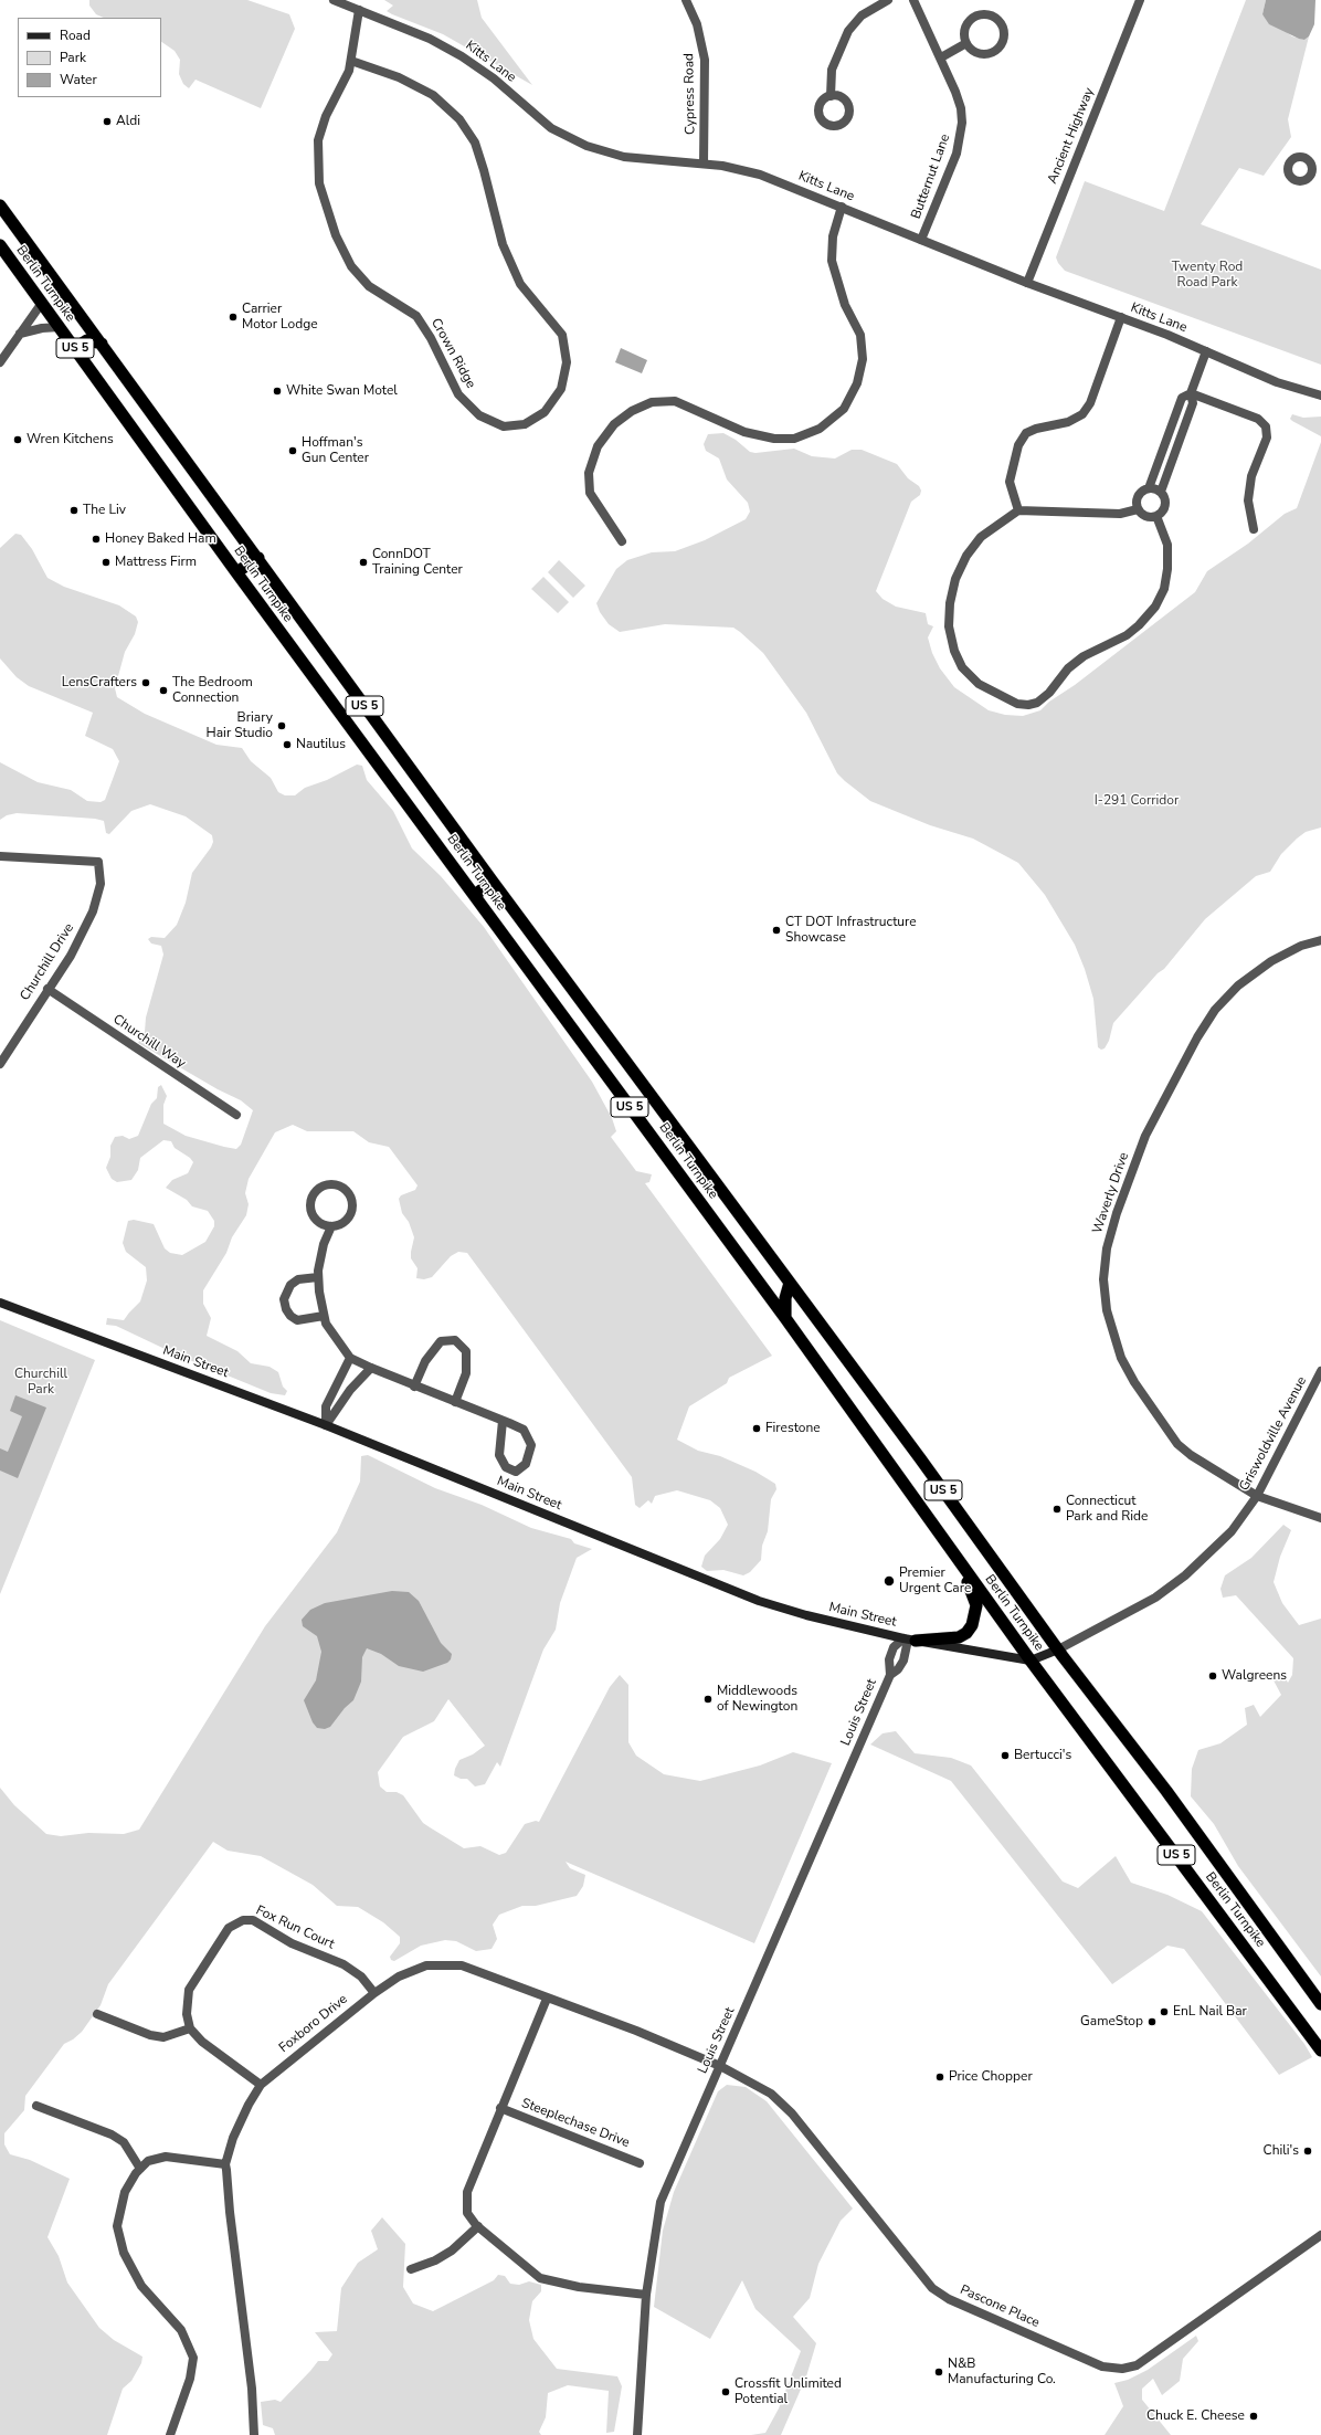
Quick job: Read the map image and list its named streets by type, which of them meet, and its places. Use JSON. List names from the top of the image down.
{
  "streets": {
    "highway": ["Berlin Turnpike", "US 5"],
    "main road": ["Main Street"],
    "street": [
      "Kitts Lane",
      "Cypress Road",
      "Ancient Highway",
      "Butternut Lane",
      "Crown Ridge",
      "Churchill Drive",
      "Churchill Way",
      "Waverly Drive",
      "Griswoldville Avenue",
      "Louis Street",
      "Fox Run Court",
      "Foxboro Drive",
      "Steeplechase Drive",
      "Pascone Place"
    ]
  },
  "crossings": [
    ["Kitts Lane", "Cypress Road"],
    ["Kitts Lane", "Ancient Highway"],
    ["Kitts Lane", "Butternut Lane"],
    ["Kitts Lane", "Crown Ridge"],
    ["Berlin Turnpike", "Main Street"],
    ["Berlin Turnpike", "Griswoldville Avenue"],
    ["Churchill Drive", "Churchill Way"],
    ["Waverly Drive", "Griswoldville Avenue"],
    ["Main Street", "Louis Street"],
    ["Louis Street", "Foxboro Drive"],
    ["Louis Street", "Steeplechase Drive"],
    ["Louis Street", "Pascone Place"],
    ["Fox Run Court", "Foxboro Drive"],
    ["Foxboro Drive", "Steeplechase Drive"],
    ["Foxboro Drive", "Pascone Place"]
  ],
  "parks": ["Twenty Rod Road Park", "I-291 Corridor", "Churchill Park"],
  "places": [
    "Aldi",
    "Carrier Motor Lodge",
    "White Swan Motel",
    "Wren Kitchens",
    "Hoffman's Gun Center",
    "The Liv",
    "Honey Baked Ham",
    "Mattress Firm",
    "ConnDOT Training Center",
    "LensCrafters",
    "The Bedroom Connection",
    "Briary Hair Studio",
    "Nautilus",
    "CT DOT Infrastructure Showcase",
    "Firestone",
    "Connecticut Park and Ride",
    "Premier Urgent Care",
    "Walgreens",
    "Middlewoods of Newington",
    "Bertucci's",
    "EnL Nail Bar",
    "GameStop",
    "Price Chopper",
    "Chili's",
    "N&B Manufacturing Co.",
    "Crossfit Unlimited Potential",
    "Chuck E. Cheese"
  ],
  "legend": ["Road", "Park", "Water"]
}
